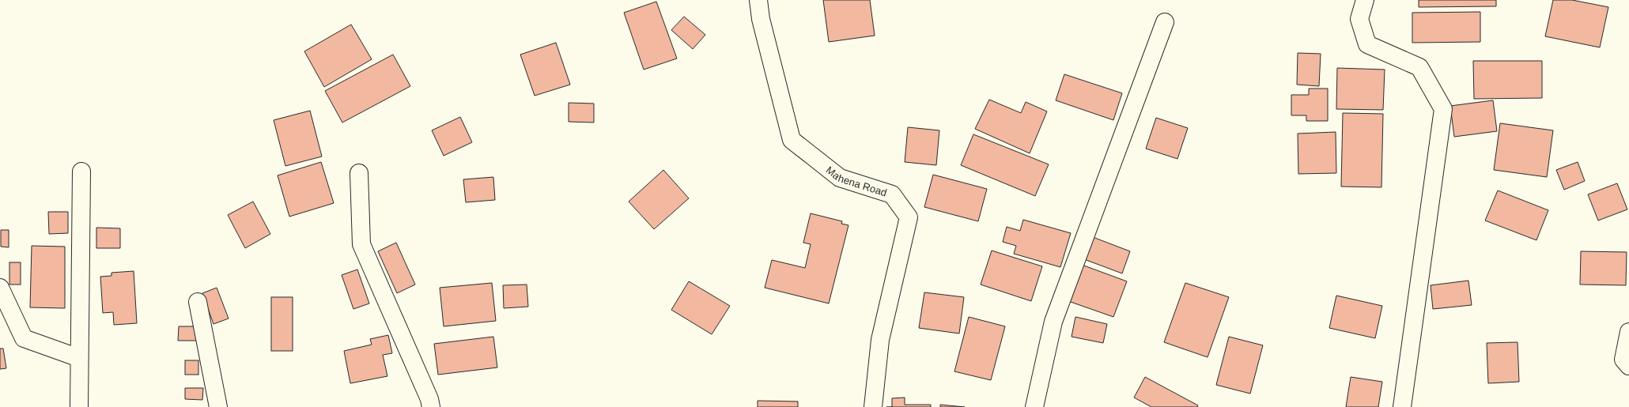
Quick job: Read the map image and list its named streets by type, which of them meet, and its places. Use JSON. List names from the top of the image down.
{
  "streets": {
    "street": ["Mahena Road"]
  }
}
